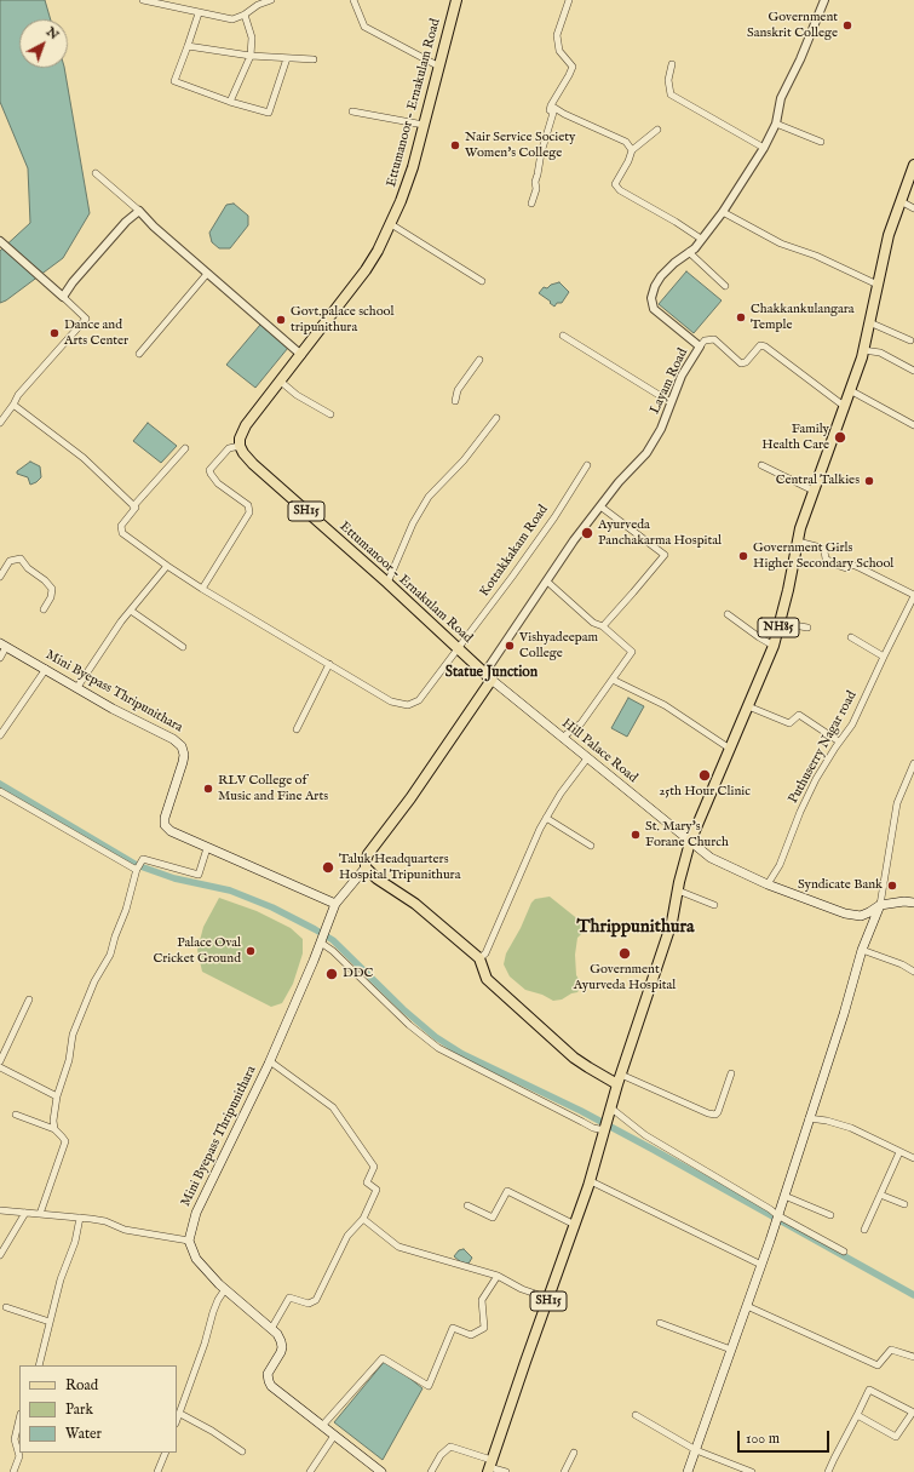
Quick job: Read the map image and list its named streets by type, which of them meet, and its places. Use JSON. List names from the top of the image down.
{
  "streets": {
    "main road": [
      "Ettumanoor - Ernakulam Road",
      "SH15",
      "NH85",
      "Mini Byepass Thripunithara",
      "Hill Palace Road"
    ],
    "street": ["Layam Road", "Kottakkakam Road", "Puthuserry Nagar road"]
  },
  "crossings": [
    ["Ettumanoor - Ernakulam Road", "Layam Road"],
    ["Ettumanoor - Ernakulam Road", "Kottakkakam Road"],
    ["Ettumanoor - Ernakulam Road", "Hill Palace Road"],
    ["Layam Road", "Hill Palace Road"],
    ["SH15", "NH85"],
    ["SH15", "Hill Palace Road"],
    ["NH85", "Hill Palace Road"]
  ],
  "districts": ["Statue Junction", "Thrippunithura"],
  "places": [
    "Government Sanskrit College",
    "Nair Service Society Women's College",
    "Chakkankulangara Temple",
    "Govt.palace school tripunithura",
    "Dance and Arts Center",
    "Family Health Care",
    "Central Talkies",
    "Ayurveda Panchakarma Hospital",
    "Government Girls Higher Secondary School",
    "Vishyadeepam College",
    "25th Hour Clinic",
    "RLV College of Music and Fine Arts",
    "St. Mary's Forane Church",
    "Taluk Headquarters Hospital Tripunithura",
    "Syndicate Bank",
    "Palace Oval Cricket Ground",
    "Government Ayurveda Hospital",
    "DDC"
  ],
  "legend": ["Road", "Park", "Water"],
  "scale_bar": "100 m",
  "north": "top right"
}
